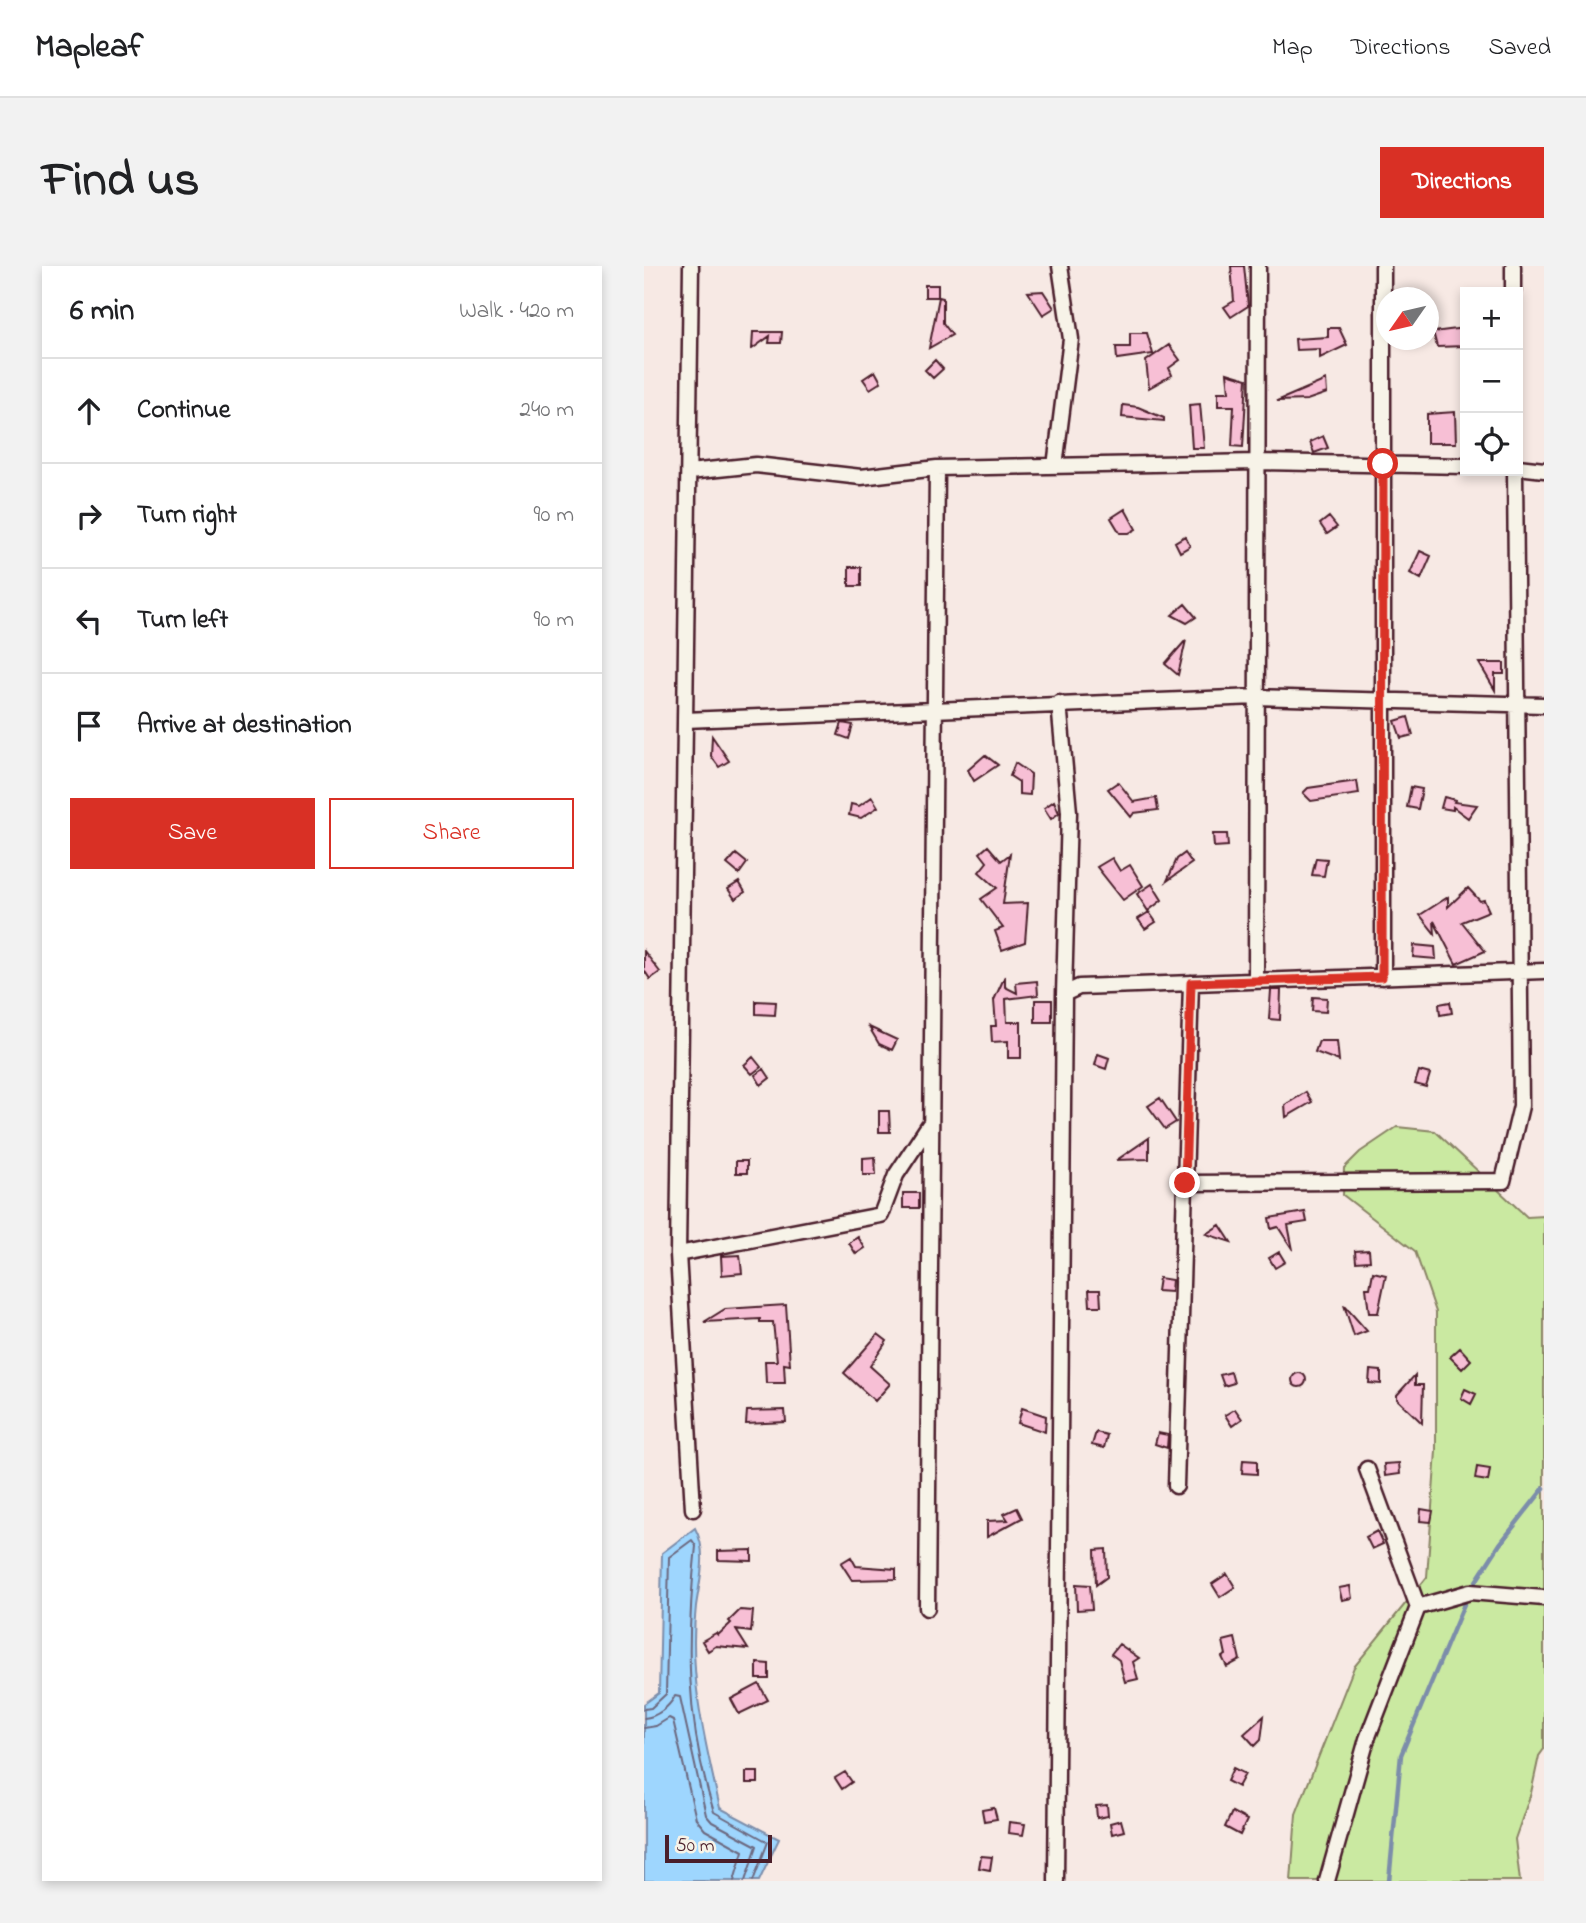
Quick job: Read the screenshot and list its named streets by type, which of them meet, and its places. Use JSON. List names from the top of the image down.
{
  "scale_bar": "50 m",
  "north": "bottom left",
  "page": {
    "header": "Mapleaf",
    "nav": ["Map", "Directions", "Saved"],
    "title": "Find us",
    "buttons": [
      "Directions",
      ["Save", "Share"]
    ],
    "heading": ["6 min", "Walk · 420 m"],
    "map_buttons": ["+", "−"],
    "list": [
      ["Continue", "240 m"],
      ["Turn right", "90 m"],
      ["Turn left", "90 m"],
      "Arrive at destination"
    ],
    "scale": "50 m"
  }
}
